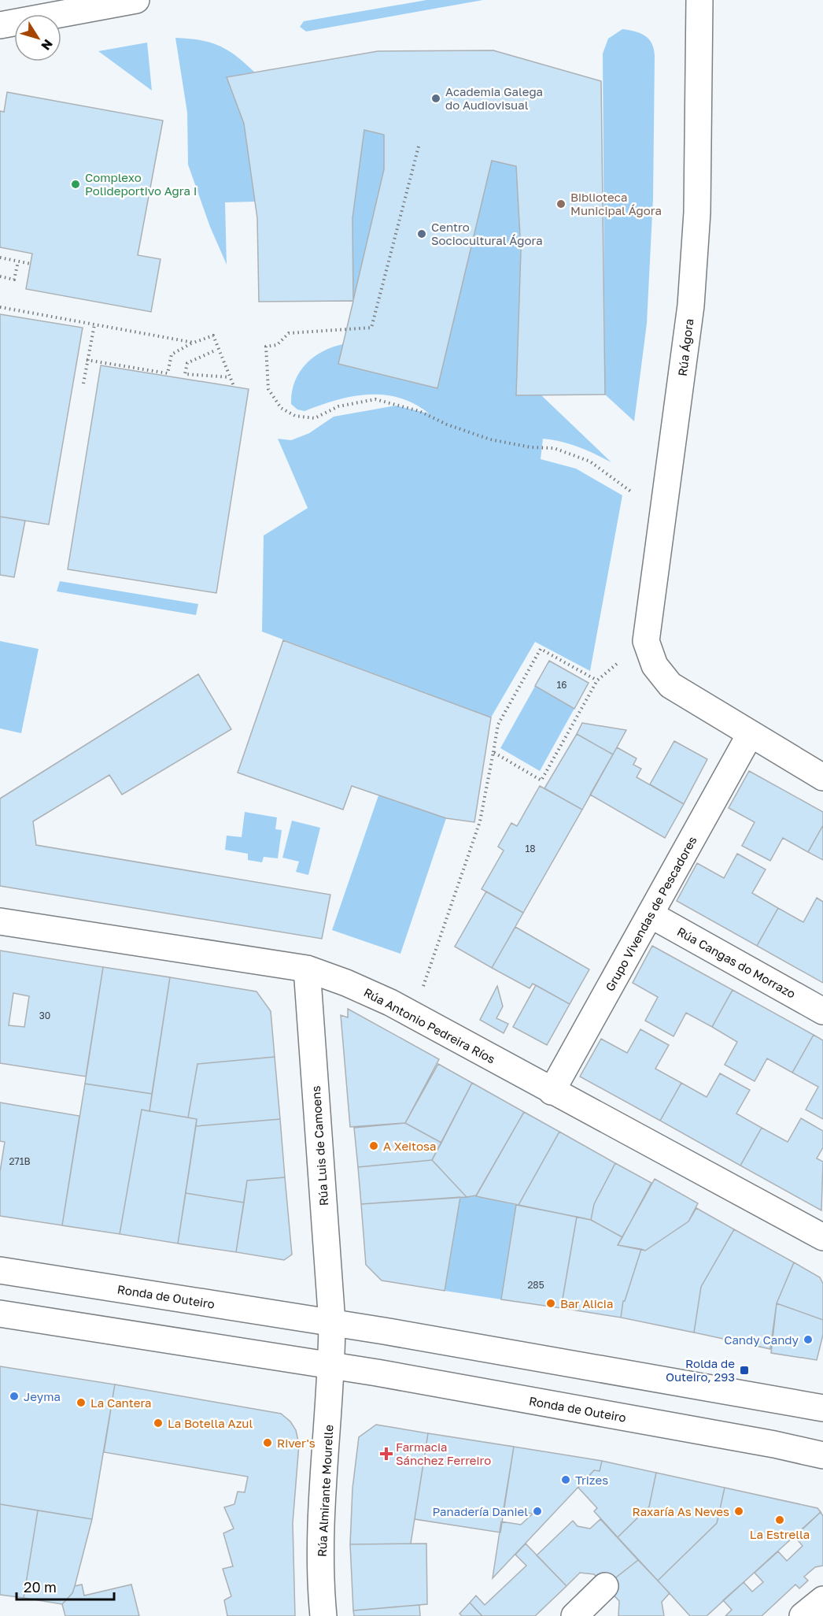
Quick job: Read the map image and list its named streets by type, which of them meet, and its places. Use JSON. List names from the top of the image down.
{
  "streets": {
    "street": [
      "Rúa Ágora",
      "Grupo Vivendas de Pescadores",
      "Rúa Cangas do Morrazo",
      "Rúa Antonio Pedreira Ríos",
      "Rúa Luis de Camoens",
      "Ronda de Outeiro",
      "Rúa Almirante Mourelle"
    ]
  },
  "crossings": [
    ["Rúa Ágora", "Grupo Vivendas de Pescadores"],
    ["Grupo Vivendas de Pescadores", "Rúa Cangas do Morrazo"],
    ["Grupo Vivendas de Pescadores", "Rúa Antonio Pedreira Ríos"],
    ["Rúa Antonio Pedreira Ríos", "Rúa Luis de Camoens"],
    ["Rúa Luis de Camoens", "Ronda de Outeiro"],
    ["Ronda de Outeiro", "Rúa Almirante Mourelle"]
  ],
  "places": {
    "other": [
      "Academia Galega do Audiovisual",
      "Complexo Polideportivo Agra I",
      "Biblioteca Municipal Ágora",
      "Centro Sociocultural Ágora",
      "A Xeitosa",
      "Bar Alicia",
      "Candy Candy",
      "Jeyma",
      "La Cantera",
      "La Botella Azul",
      "River's",
      "Trizes",
      "Panadería Daniel",
      "Raxaría As Neves",
      "La Estrella"
    ],
    "transit": ["Rolda de Outeiro, 293"],
    "health": ["Farmacia Sánchez Ferreiro"]
  },
  "house_numbers": [
    "16",
    "18",
    "30",
    "271B",
    "285"
  ],
  "scale_bar": "20 m",
  "north": "bottom right"
}
